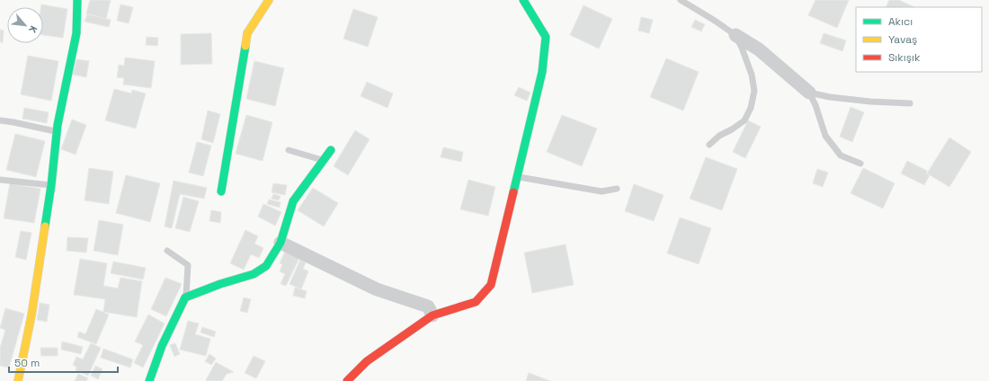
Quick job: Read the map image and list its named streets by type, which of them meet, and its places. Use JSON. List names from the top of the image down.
{
  "legend": ["Akıcı", "Yavaş", "Sıkışık"],
  "scale_bar": "50 m",
  "north": "bottom right"
}
